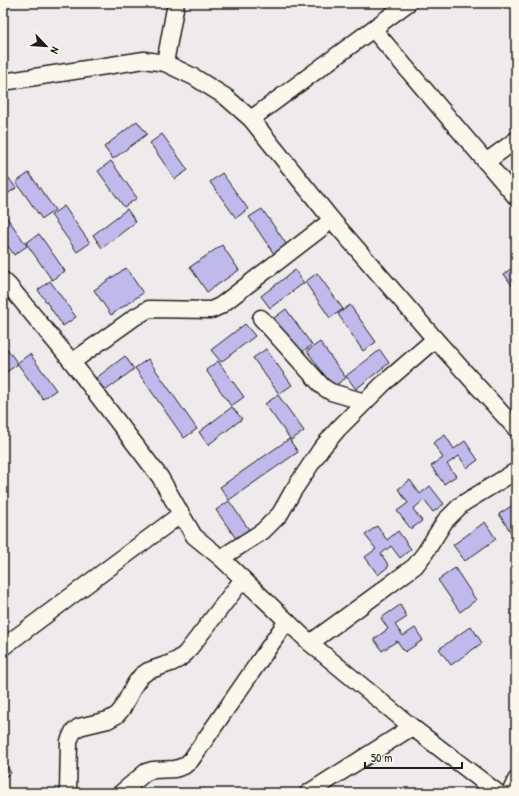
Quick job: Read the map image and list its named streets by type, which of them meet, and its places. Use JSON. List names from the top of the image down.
{
  "scale_bar": "50 m",
  "north": "bottom right"
}
